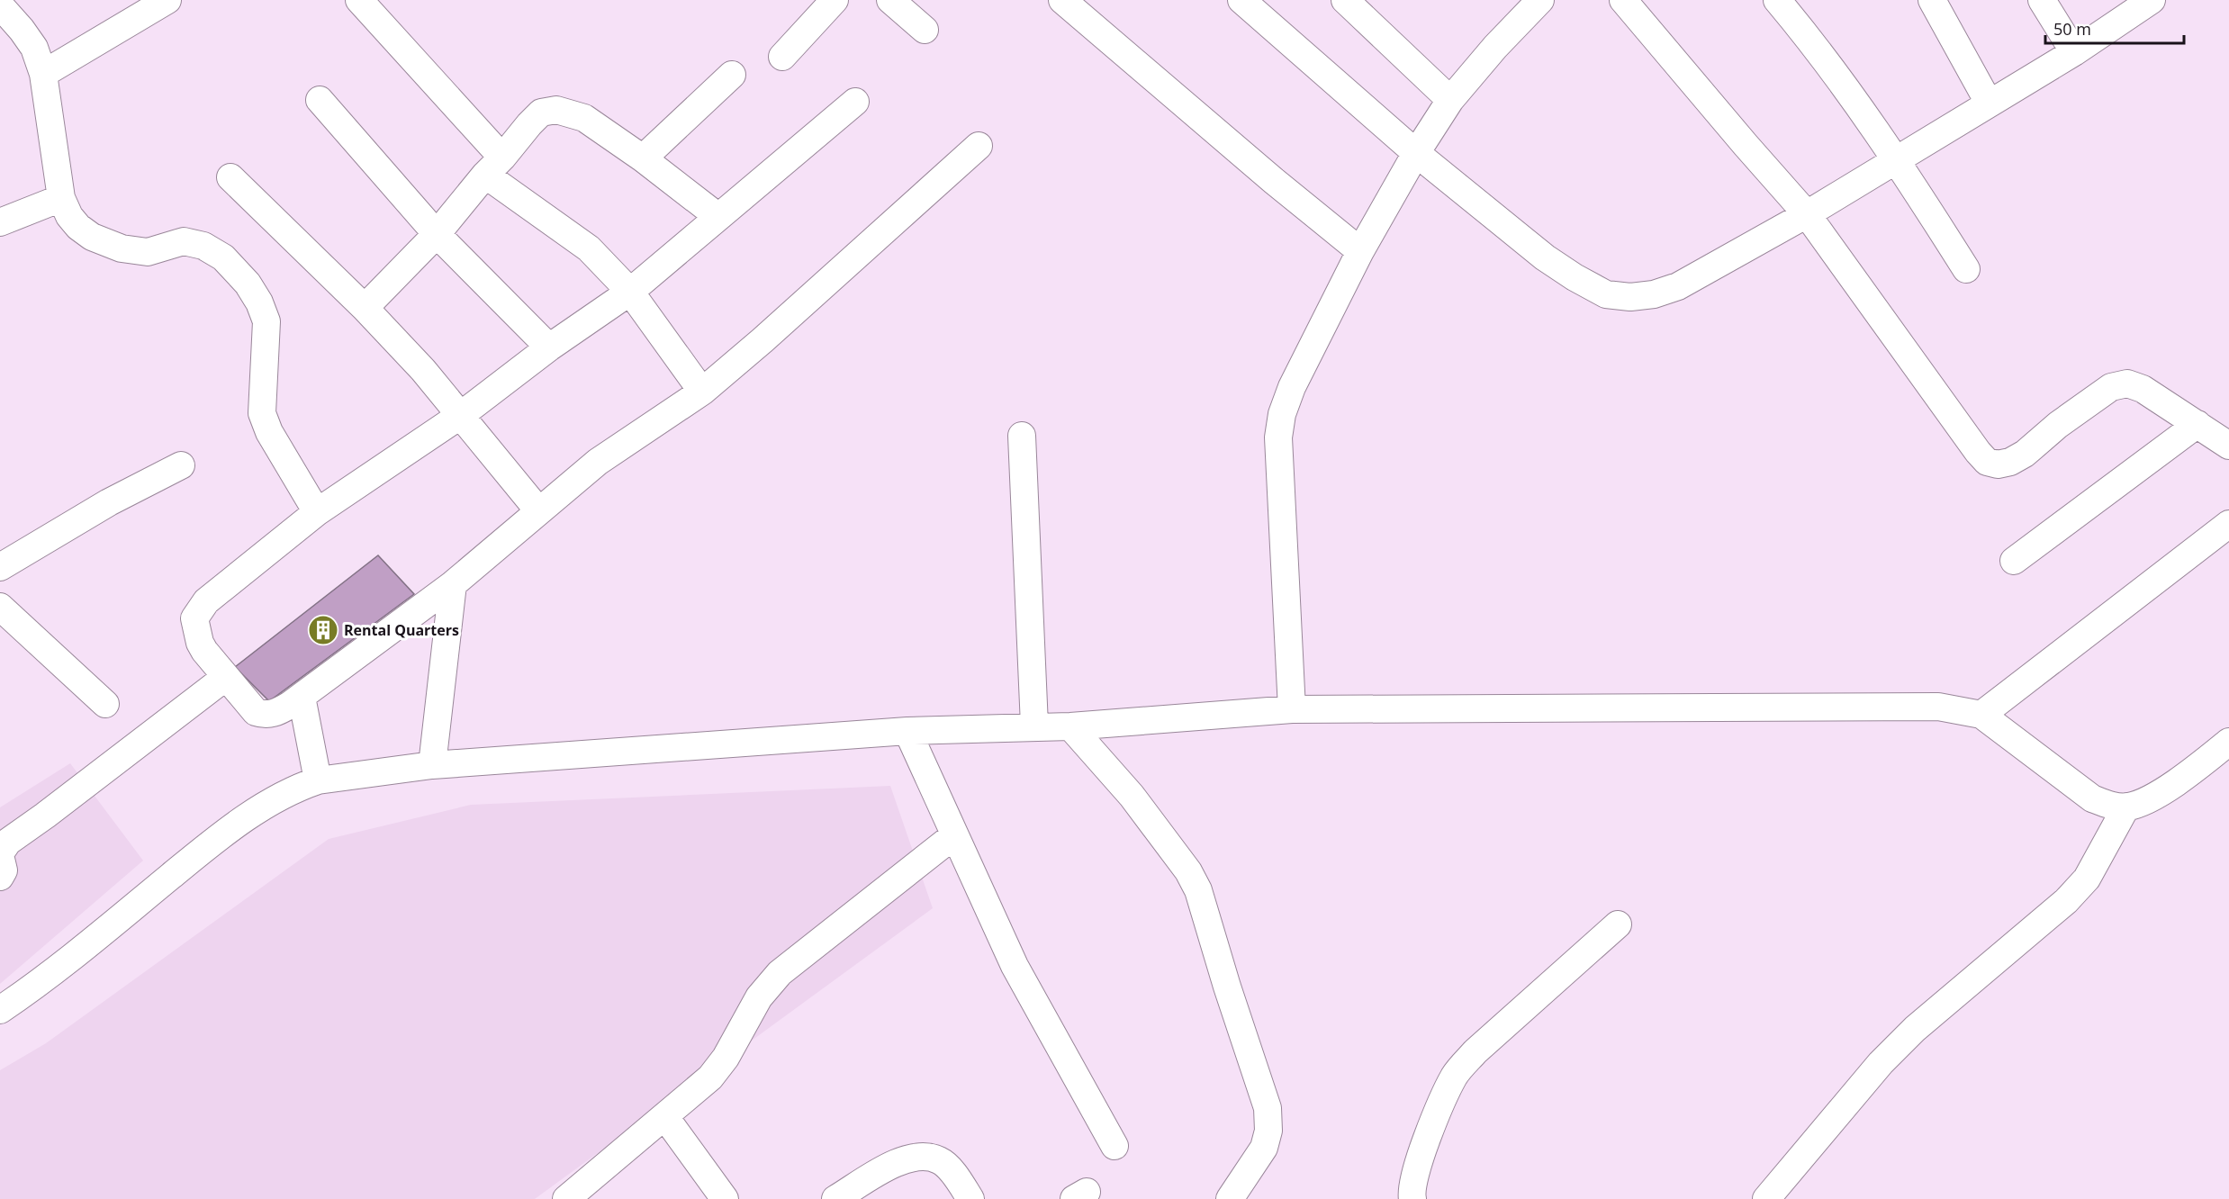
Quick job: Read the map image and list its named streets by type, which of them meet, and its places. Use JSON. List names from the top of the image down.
{
  "places": {
    "building": ["Rental Quarters"]
  },
  "scale_bar": "50 m"
}
